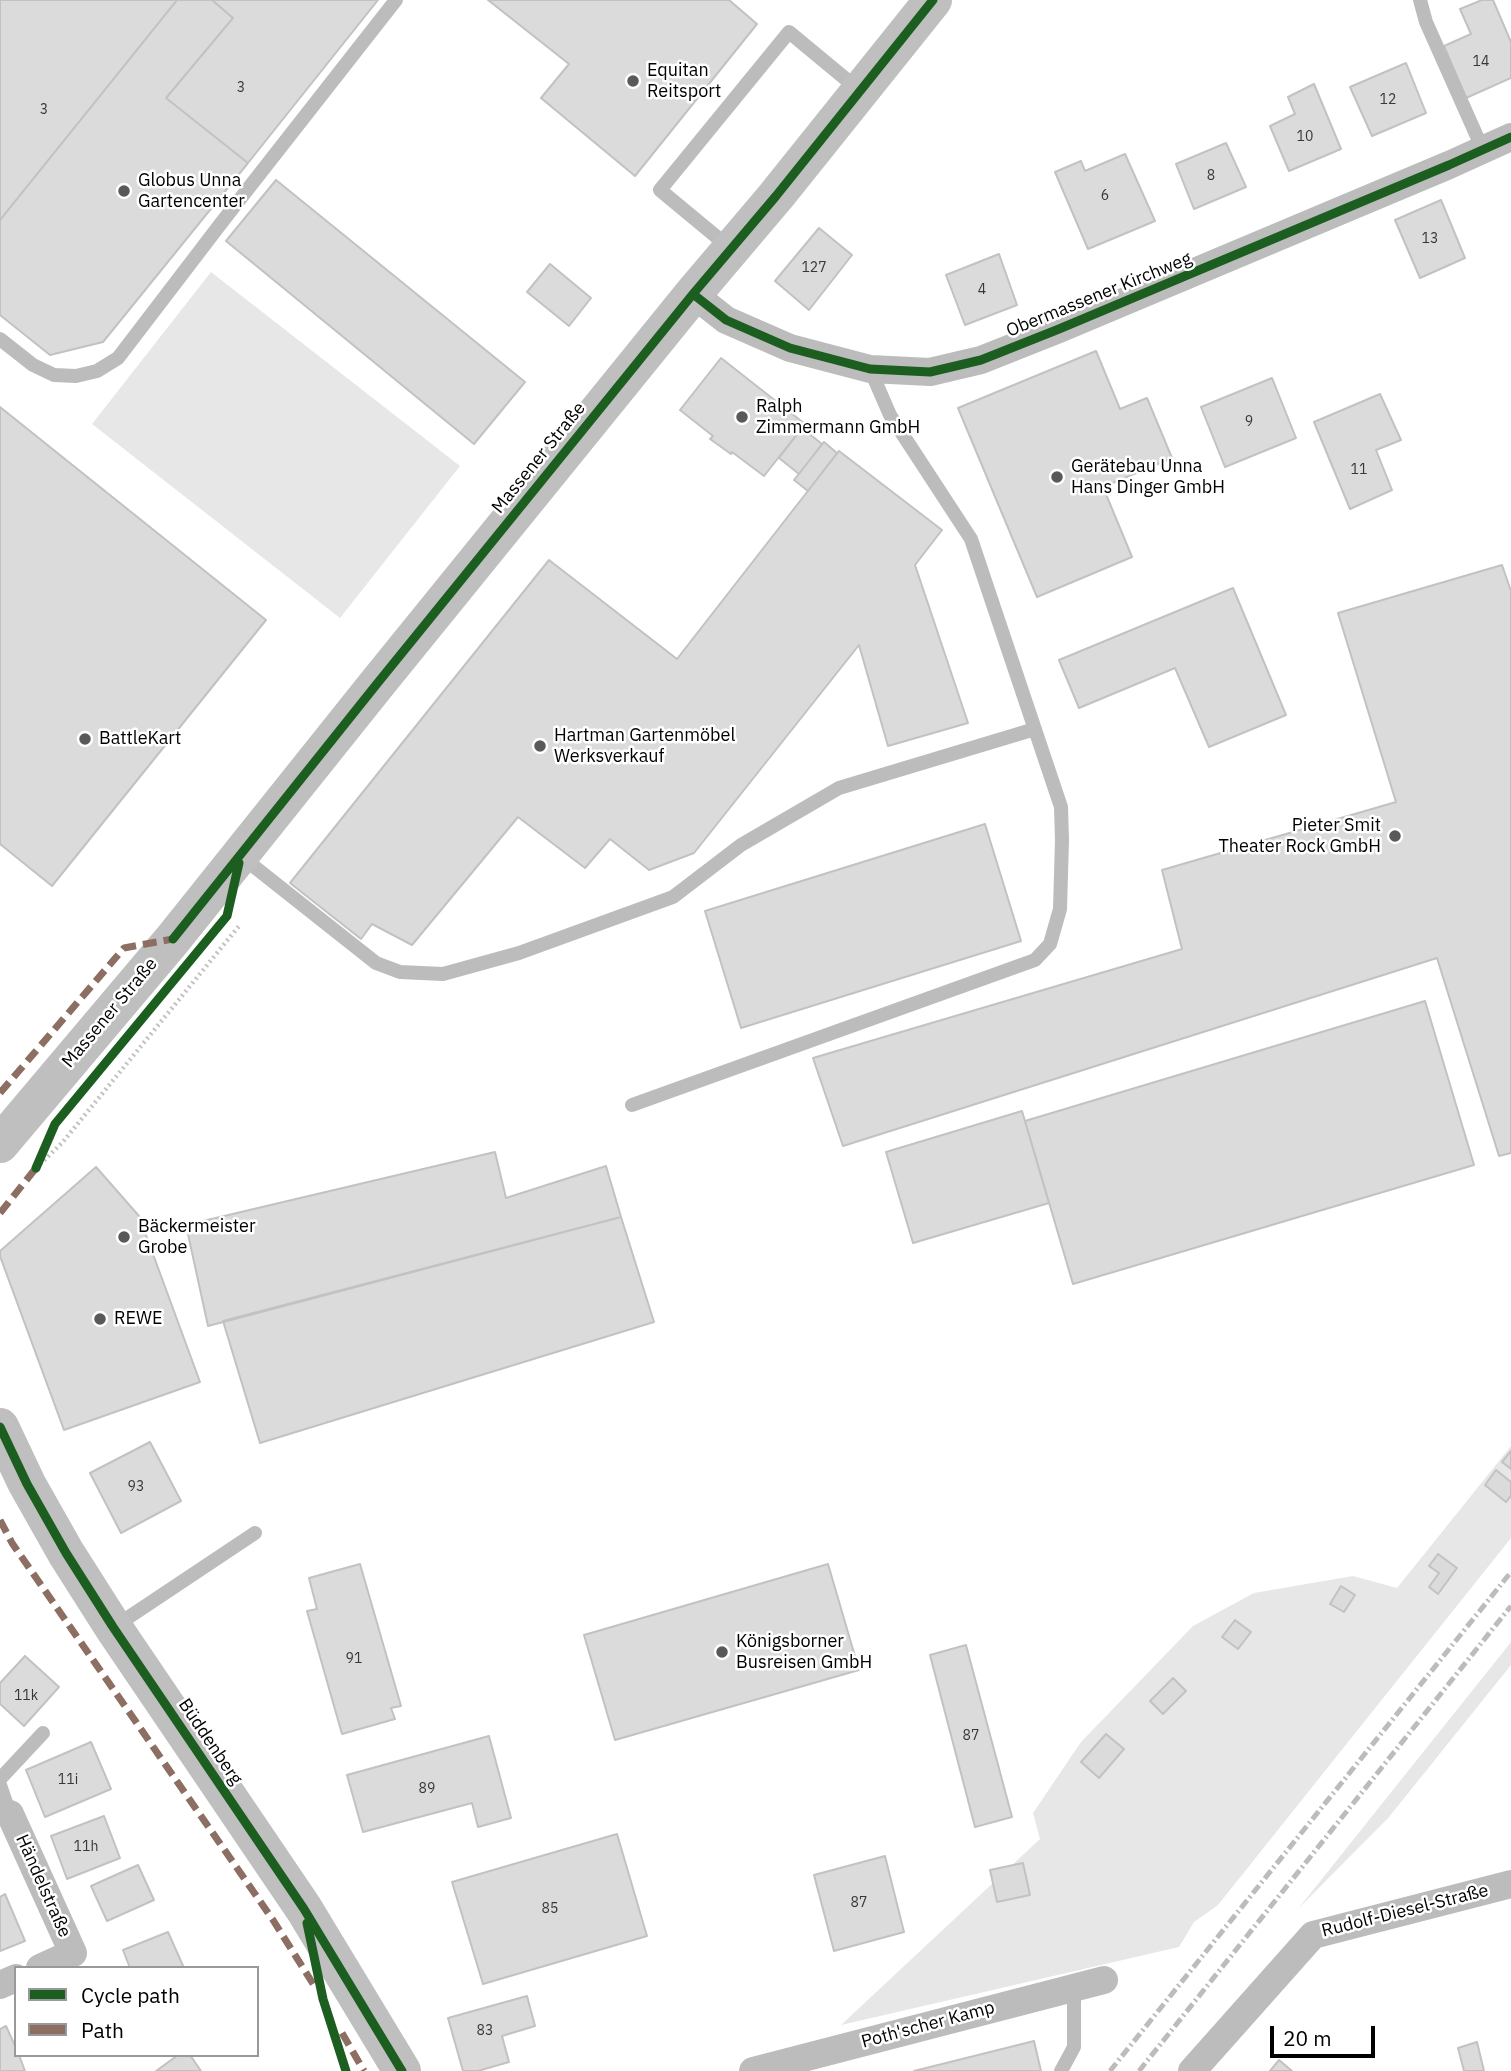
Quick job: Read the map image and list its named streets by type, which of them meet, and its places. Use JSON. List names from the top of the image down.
{
  "streets": {
    "main road": ["Massener Straße", "Büddenberg"],
    "street": [
      "Obermassener Kirchweg",
      "Händelstraße",
      "Rudolf-Diesel-Straße",
      "Poth'scher Kamp"
    ]
  },
  "crossings": [
    ["Obermassener Kirchweg", "Massener Straße"]
  ],
  "places": [
    "Equitan Reitsport",
    "Globus Unna Gartencenter",
    "Ralph Zimmermann GmbH",
    "Gerätebau Unna Hans Dinger GmbH",
    "BattleKart",
    "Hartman Gartenmöbel Werksverkauf",
    "Pieter Smit Theater Rock GmbH",
    "Bäckermeister Grobe",
    "REWE",
    "Königsborner Busreisen GmbH"
  ],
  "house_numbers": [
    "14",
    "3",
    "12",
    "3",
    "10",
    "8",
    "6",
    "13",
    "127",
    "4",
    "9",
    "11",
    "93",
    "91",
    "11k",
    "87",
    "11i",
    "89",
    "11h",
    "87",
    "85",
    "83"
  ],
  "legend": ["Cycle path", "Path"],
  "scale_bar": "20 m"
}
